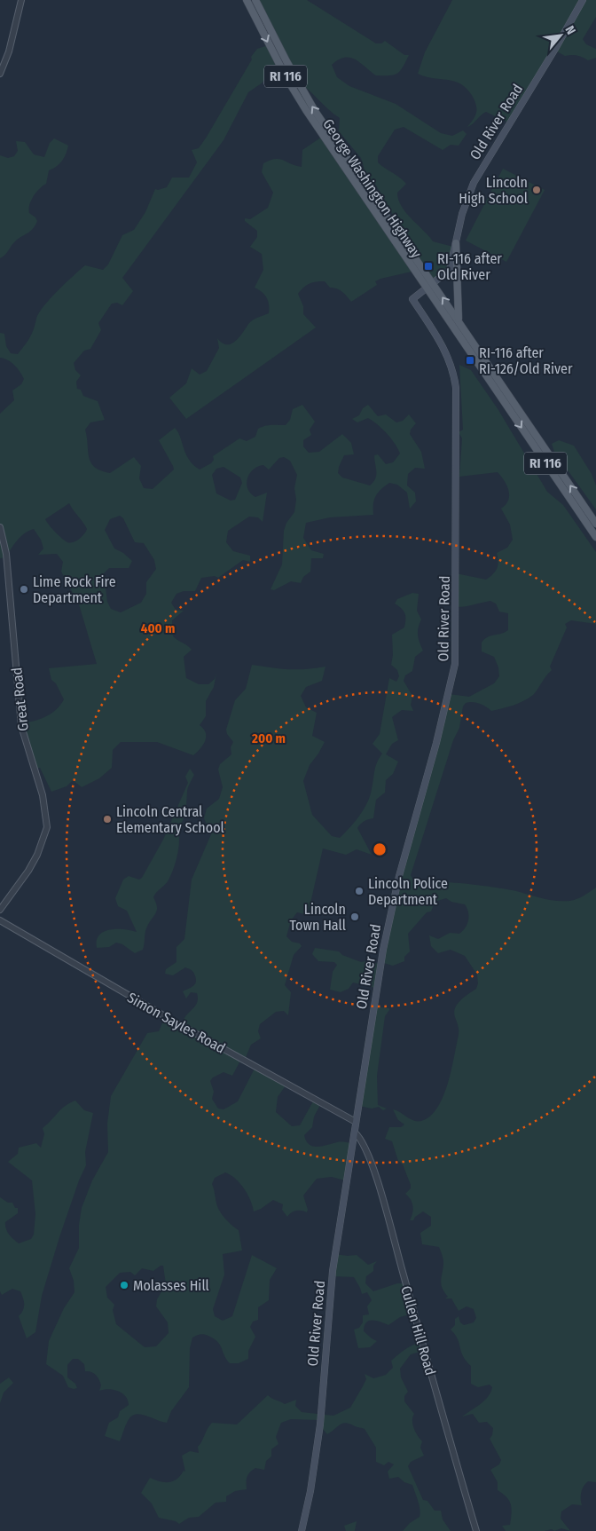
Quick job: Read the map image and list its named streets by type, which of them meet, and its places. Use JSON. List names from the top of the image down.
{
  "streets": {
    "main road": ["RI 116", "Old River Road", "George Washington Highway"],
    "street": ["Great Road", "Simon Sayles Road", "Cullen Hill Road"]
  },
  "crossings": [
    ["Old River Road", "George Washington Highway"],
    ["Old River Road", "Simon Sayles Road"],
    ["Old River Road", "Cullen Hill Road"]
  ],
  "places": {
    "other": [
      "Lincoln High School",
      "Lime Rock Fire Department",
      "Lincoln Central Elementary School",
      "Lincoln Police Department",
      "Lincoln Town Hall",
      "Molasses Hill"
    ],
    "transit": ["RI-116 after Old River", "RI-116 after RI-126/Old River"]
  },
  "north": "top right",
  "rings": ["400 m", "200 m"]
}
